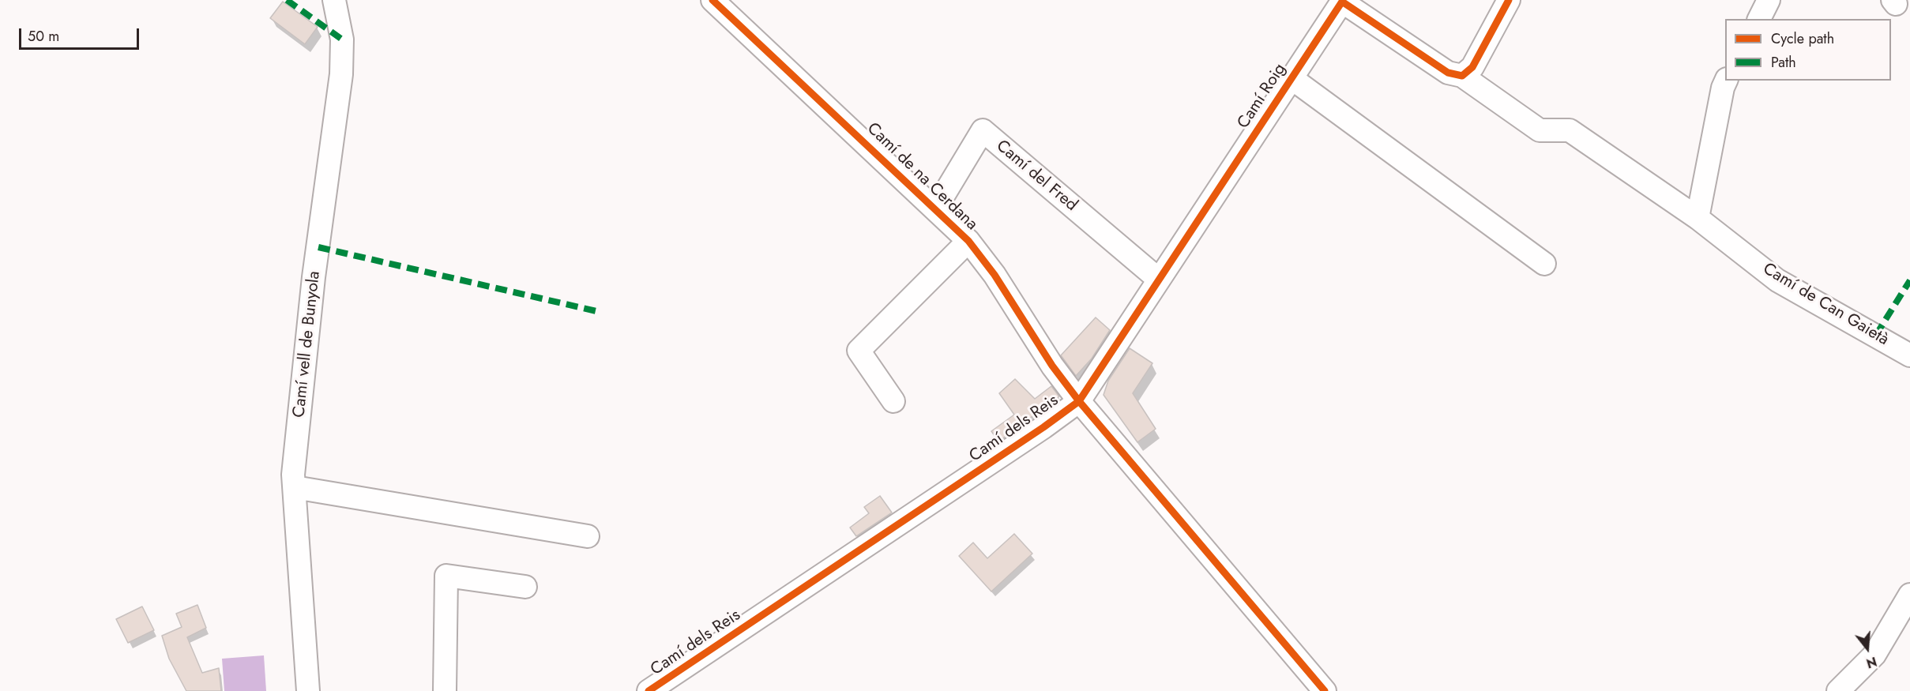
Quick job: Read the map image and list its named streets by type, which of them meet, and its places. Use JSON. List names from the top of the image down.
{
  "streets": {
    "street": [
      "Camí Roig",
      "Camí del Fred",
      "Camí de na Cerdana",
      "Camí de Can Gaietà",
      "Camí vell de Bunyola",
      "Camí dels Reis"
    ]
  },
  "crossings": [
    ["Camí Roig", "Camí del Fred"],
    ["Camí Roig", "Camí de na Cerdana"],
    ["Camí Roig", "Camí de Can Gaietà"],
    ["Camí Roig", "Camí dels Reis"],
    ["Camí del Fred", "Camí de na Cerdana"],
    ["Camí de na Cerdana", "Camí dels Reis"]
  ],
  "legend": ["Cycle path", "Path"],
  "scale_bar": "50 m",
  "north": "bottom"
}
